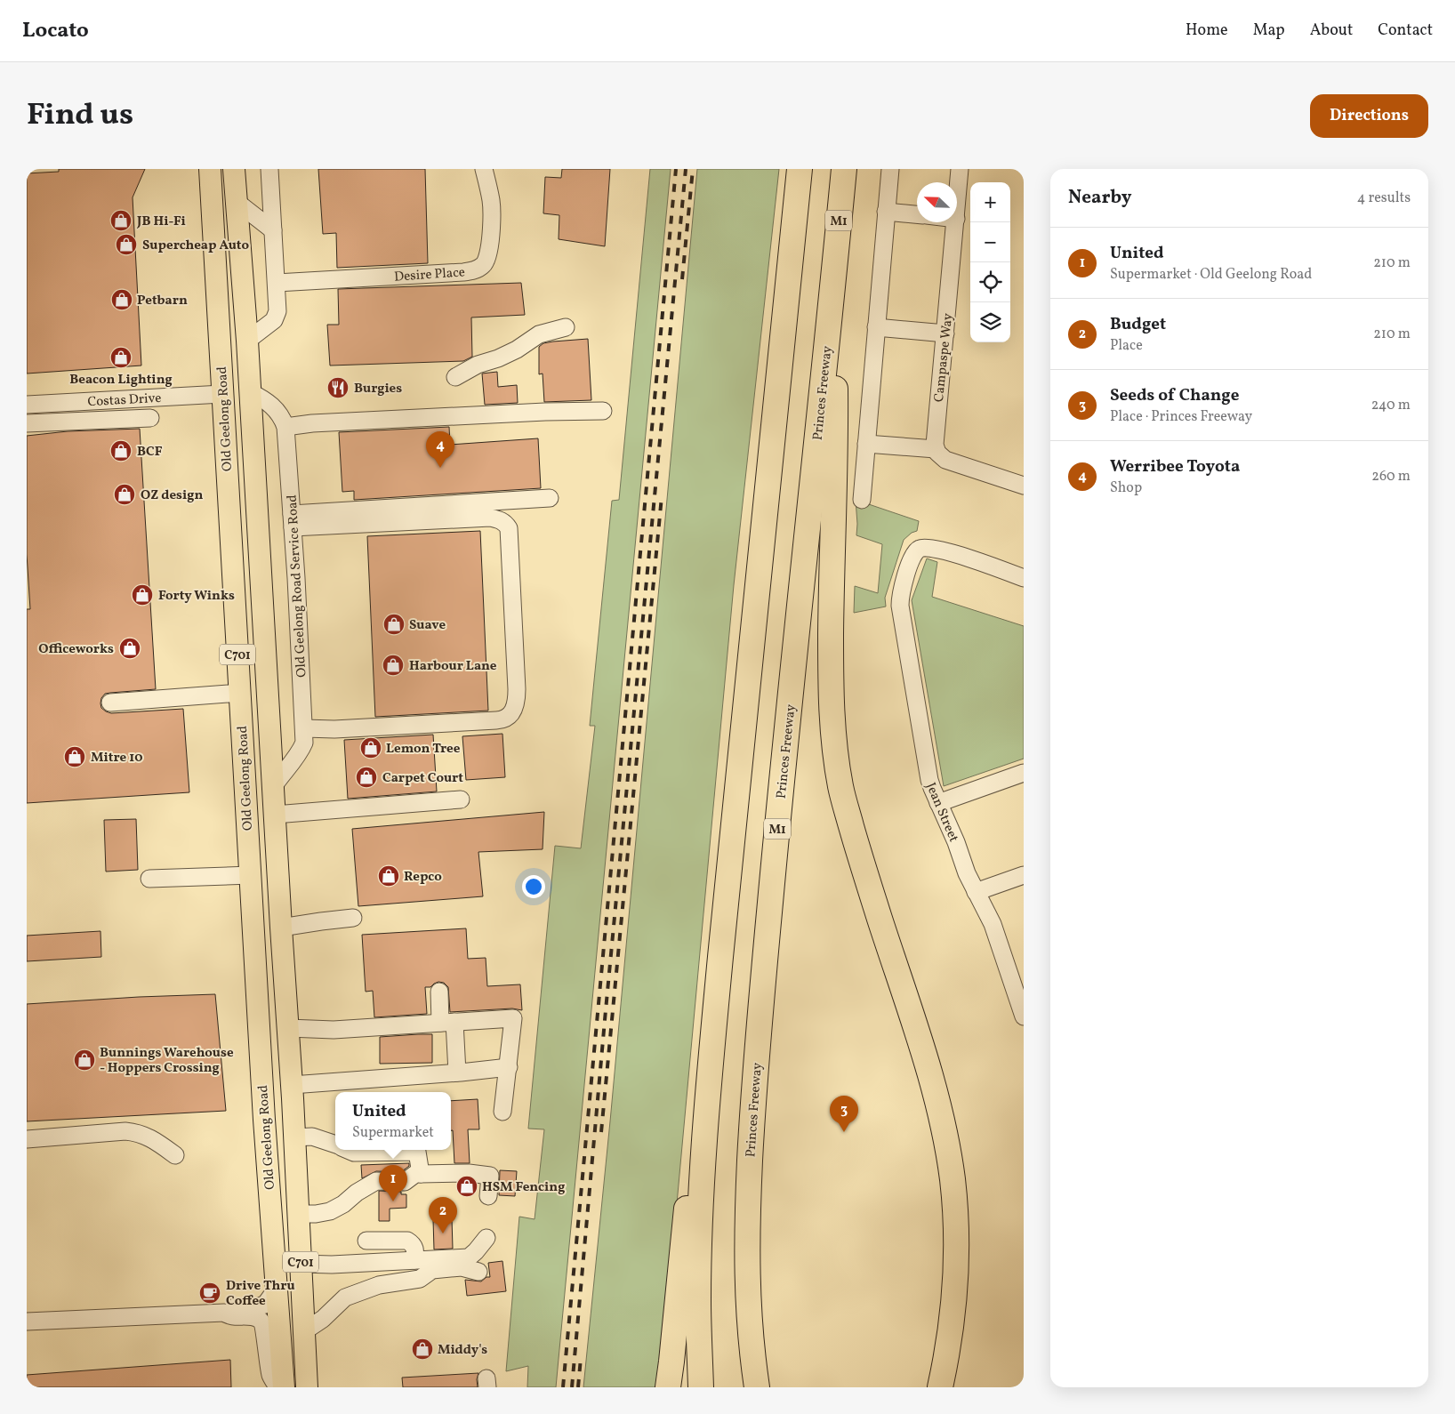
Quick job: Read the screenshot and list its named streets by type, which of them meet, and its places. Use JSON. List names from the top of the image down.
{
  "streets": {
    "highway": ["M1", "Princes Freeway"],
    "main road": ["Old Geelong Road", "C701"],
    "street": [
      "Desire Place",
      "Campaspe Way",
      "Costas Drive",
      "Old Geelong Road Service Road",
      "Jean Street"
    ]
  },
  "crossings": [
    ["Costas Drive", "Old Geelong Road"],
    ["Old Geelong Road", "Old Geelong Road Service Road"]
  ],
  "places": {
    "shop": [
      "JB Hi-Fi",
      "Supercheap Auto",
      "Petbarn",
      "Beacon Lighting",
      "BCF",
      "OZ design",
      "Forty Winks",
      "Suave",
      "Officeworks",
      "Harbour Lane",
      "Lemon Tree",
      "Mitre 10",
      "Carpet Court",
      "Repco",
      "Bunnings Warehouse - Hoppers Crossing",
      "HSM Fencing",
      "Middy's"
    ],
    "restaurant": ["Burgies"],
    "cafe": ["Drive Thru Coffee"]
  },
  "north": "top left",
  "page": {
    "header": "Locato",
    "nav": [
      "Home",
      "Map",
      "About",
      "Contact"
    ],
    "title": "Find us",
    "buttons": "Directions",
    "heading": ["Nearby", "4 results"],
    "map_buttons": ["+", "−"],
    "list": [
      {
        "mark": "1",
        "name": "United",
        "note": "Supermarket · Old Geelong Road",
        "value": "210 m"
      },
      {
        "mark": "2",
        "name": "Budget",
        "note": "Place",
        "value": "210 m"
      },
      {
        "mark": "3",
        "name": "Seeds of Change",
        "note": "Place · Princes Freeway",
        "value": "240 m"
      },
      {
        "mark": "4",
        "name": "Werribee Toyota",
        "note": "Shop",
        "value": "260 m"
      }
    ],
    "pins": [
      "4",
      "3",
      "1",
      "2"
    ],
    "popup": ["United", "Supermarket"]
  }
}
